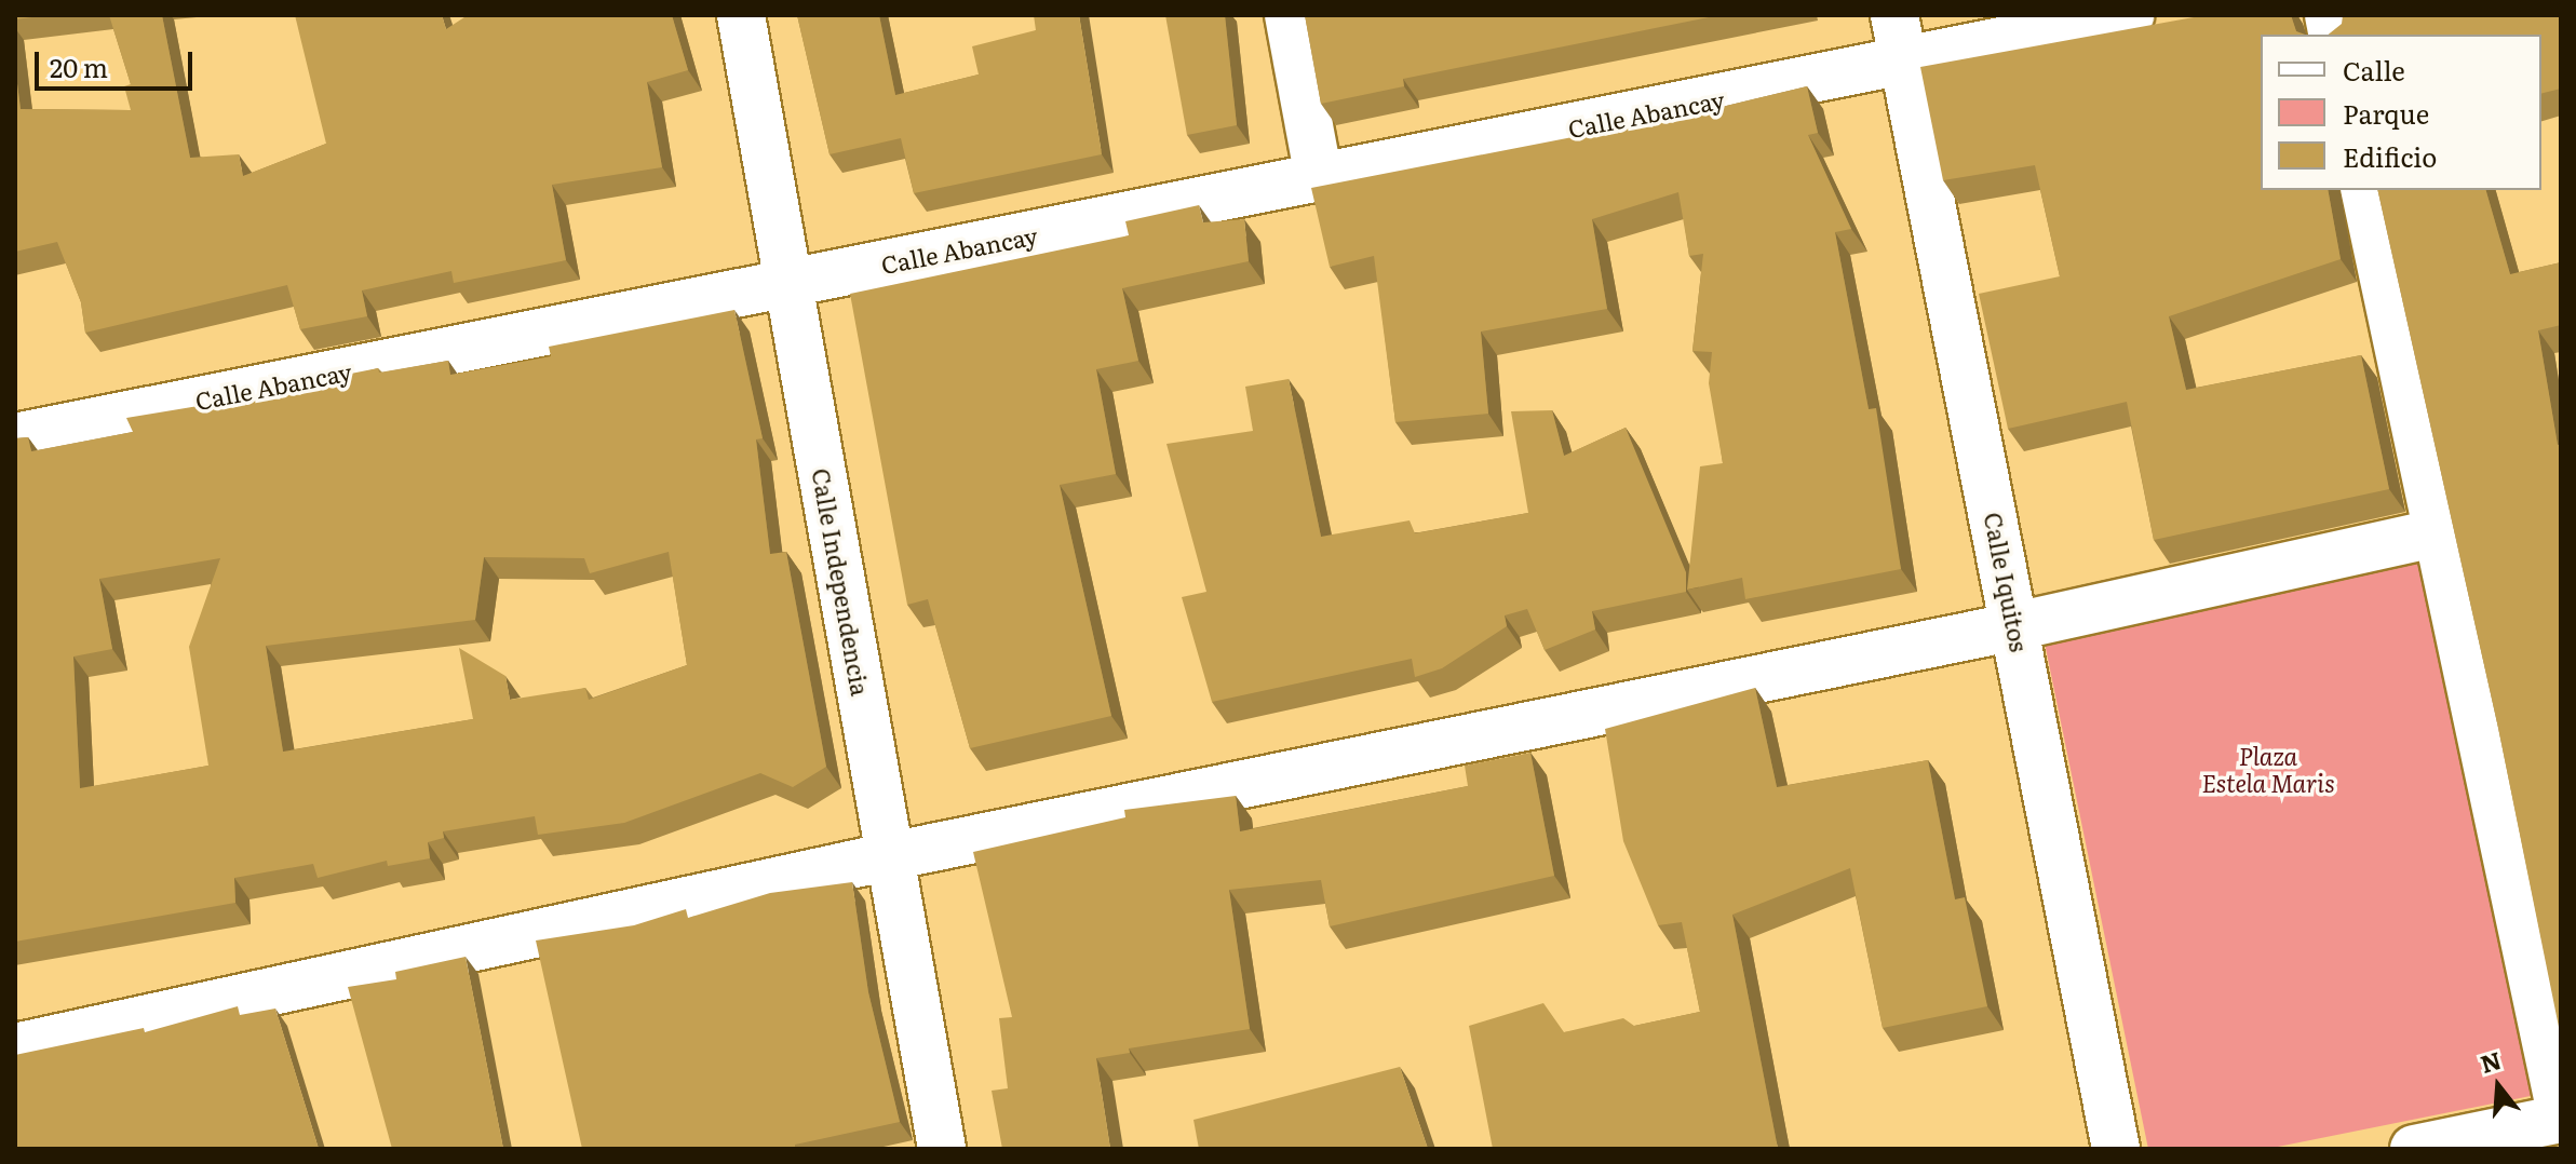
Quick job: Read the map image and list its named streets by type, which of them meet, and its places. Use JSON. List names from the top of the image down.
{
  "streets": {
    "street": ["Calle Abancay", "Calle Independencia", "Calle Iquitos"]
  },
  "crossings": [
    ["Calle Abancay", "Calle Independencia"],
    ["Calle Abancay", "Calle Iquitos"]
  ],
  "parks": ["Plaza Estela Maris"],
  "legend": ["Calle", "Parque", "Edificio"],
  "scale_bar": "20 m",
  "north": "top"
}
